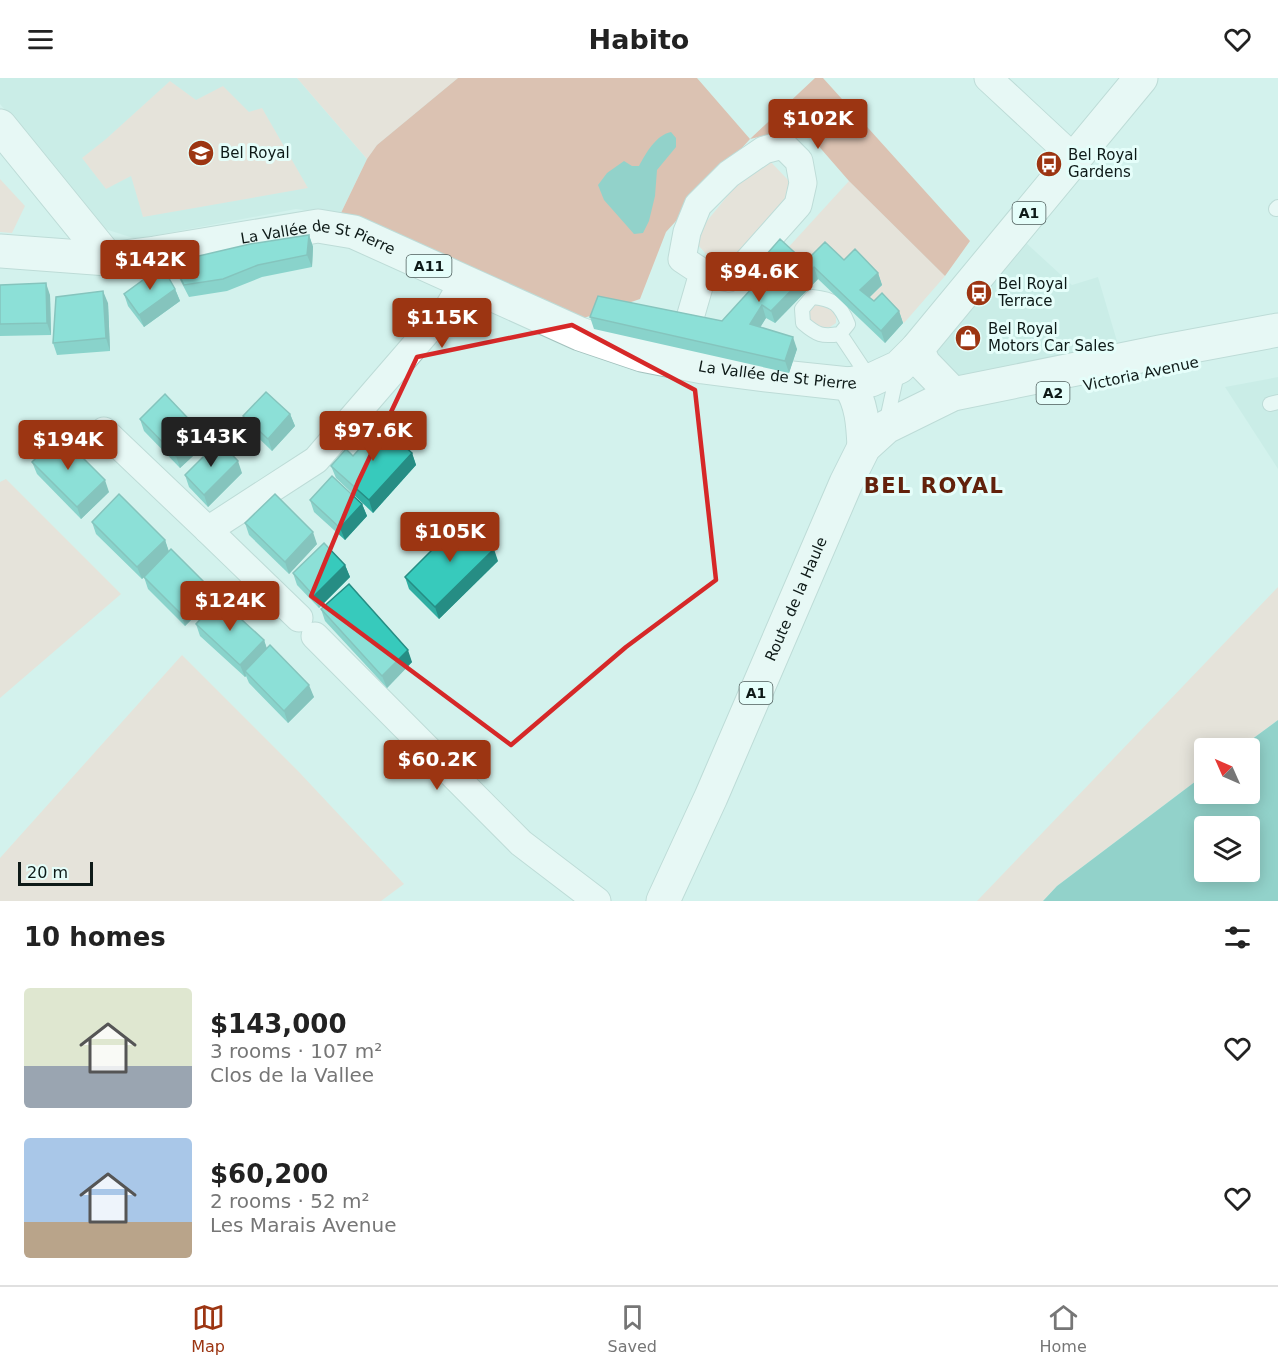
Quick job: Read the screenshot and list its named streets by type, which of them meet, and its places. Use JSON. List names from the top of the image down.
{
  "streets": {
    "main road": [
      "A1",
      "La Vallée de St Pierre",
      "A11",
      "Victoria Avenue",
      "A2",
      "Route de la Haule"
    ]
  },
  "crossings": [
    ["A1", "La Vallée de St Pierre"],
    ["A1", "Route de la Haule"],
    ["La Vallée de St Pierre", "Route de la Haule"],
    ["Victoria Avenue", "Route de la Haule"]
  ],
  "districts": ["BEL ROYAL"],
  "places": {
    "school or university": ["Bel Royal"],
    "bus stop": ["Bel Royal Gardens", "Bel Royal Terrace"],
    "shop": ["Bel Royal Motors Car Sales"]
  },
  "scale_bar": "20 m",
  "north": "top left",
  "page": {
    "header": "Habito",
    "price": [
      "$102K",
      "$142K",
      "$94.6K",
      "$115K",
      "$97.6K",
      "$143K",
      "$194K",
      "$105K",
      "$124K",
      "$60.2K"
    ],
    "scale": "20 m",
    "heading": "10 homes",
    "list": [
      {
        "name": "$143,000",
        "note": "3 rooms · 107 m² · Clos de la Vallee"
      },
      {
        "name": "$60,200",
        "note": "2 rooms · 52 m² · Les Marais Avenue"
      }
    ],
    "tabs": ["Map", "Saved", "Home"]
  }
}
